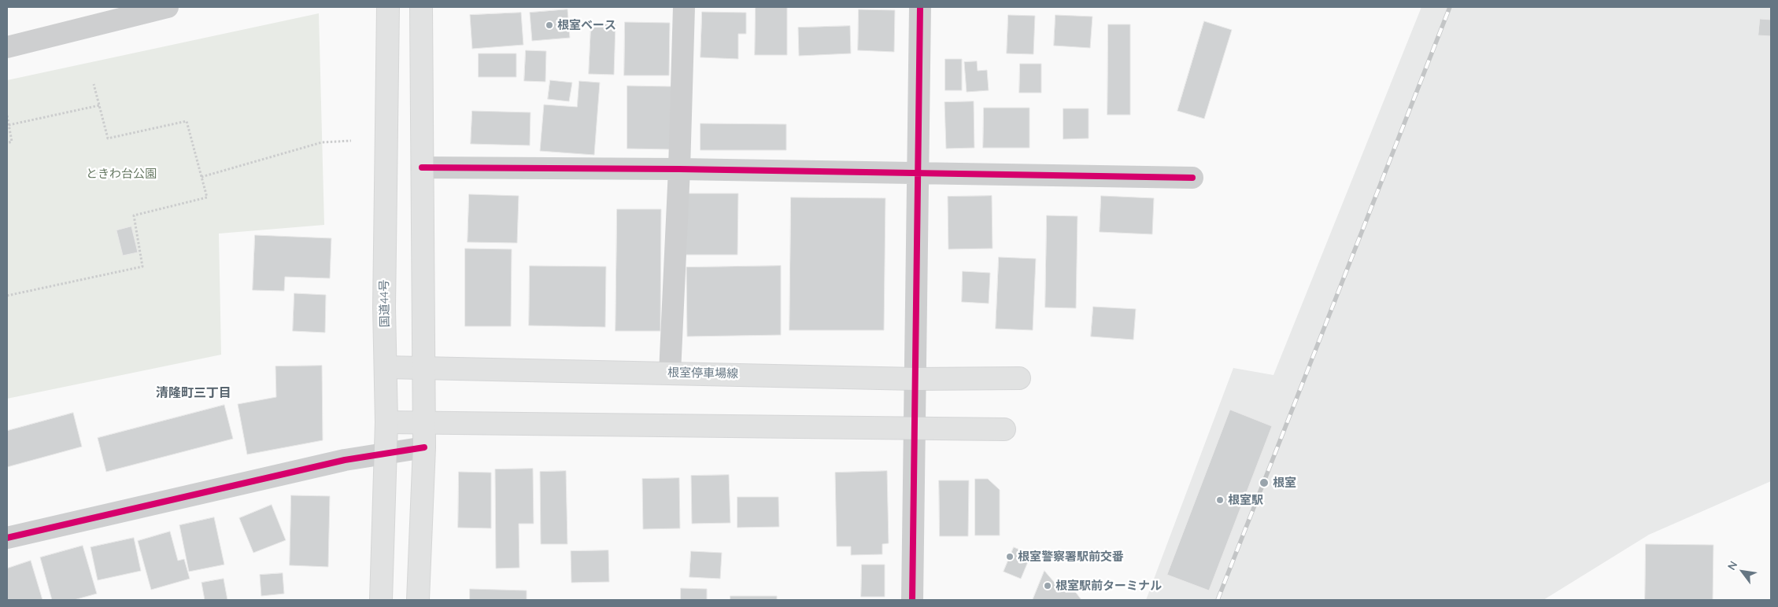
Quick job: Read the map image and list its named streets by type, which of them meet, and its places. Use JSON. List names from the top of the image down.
{
  "streets": {
    "main road": ["国道44号", "根室停車場線"]
  },
  "crossings": [
    ["国道44号", "根室停車場線"]
  ],
  "districts": ["清隆町三丁目"],
  "parks": ["ときわ台公園"],
  "places": [
    "根室ベース",
    "根室",
    "根室駅",
    "根室警察署駅前交番",
    "根室駅前ターミナル"
  ],
  "north": "top left"
}
